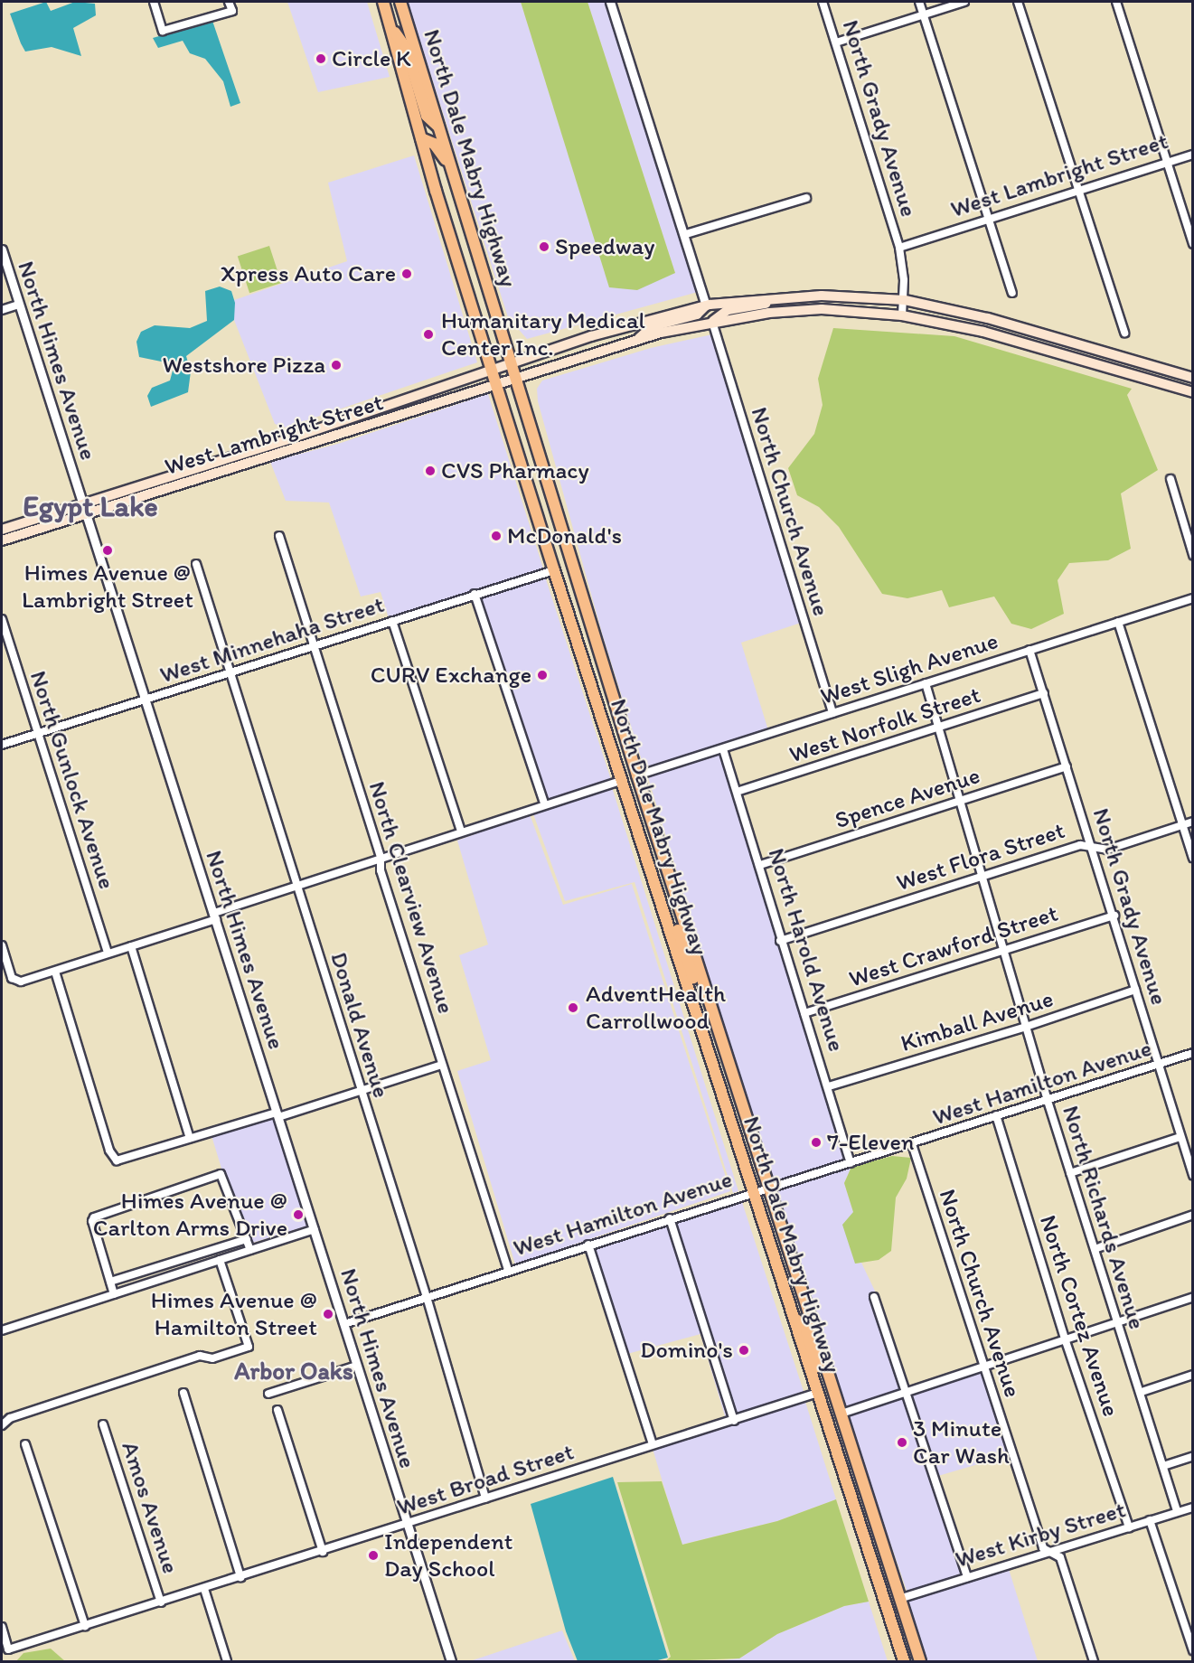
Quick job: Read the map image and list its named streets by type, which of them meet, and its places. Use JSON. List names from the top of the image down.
{
  "streets": {
    "main road": ["North Dale Mabry Highway", "West Lambright Street"],
    "street": [
      "North Grady Avenue",
      "North Himes Avenue",
      "North Church Avenue",
      "West Minnehaha Street",
      "West Sligh Avenue",
      "West Norfolk Street",
      "North Gunlock Avenue",
      "Spence Avenue",
      "West Flora Street",
      "North Clearview Avenue",
      "West Crawford Street",
      "North Harold Avenue",
      "Kimball Avenue",
      "Donald Avenue",
      "West Hamilton Avenue",
      "North Richards Avenue",
      "North Cortez Avenue",
      "West Broad Street",
      "Amos Avenue",
      "West Kirby Street"
    ]
  },
  "crossings": [
    ["North Grady Avenue", "West Lambright Street"],
    ["North Grady Avenue", "West Sligh Avenue"],
    ["North Grady Avenue", "West Norfolk Street"],
    ["North Grady Avenue", "Spence Avenue"],
    ["North Grady Avenue", "West Flora Street"],
    ["North Grady Avenue", "West Crawford Street"],
    ["North Grady Avenue", "Kimball Avenue"],
    ["North Grady Avenue", "West Hamilton Avenue"],
    ["North Dale Mabry Highway", "West Lambright Street"],
    ["North Dale Mabry Highway", "West Minnehaha Street"],
    ["North Dale Mabry Highway", "West Sligh Avenue"],
    ["North Dale Mabry Highway", "West Hamilton Avenue"],
    ["North Dale Mabry Highway", "West Broad Street"],
    ["North Dale Mabry Highway", "West Kirby Street"],
    ["West Lambright Street", "North Himes Avenue"],
    ["North Himes Avenue", "West Minnehaha Street"],
    ["North Himes Avenue", "West Hamilton Avenue"],
    ["North Himes Avenue", "West Broad Street"],
    ["North Church Avenue", "West Sligh Avenue"],
    ["North Church Avenue", "West Hamilton Avenue"],
    ["North Church Avenue", "West Kirby Street"],
    ["West Minnehaha Street", "North Gunlock Avenue"],
    ["West Minnehaha Street", "North Clearview Avenue"],
    ["West Minnehaha Street", "Donald Avenue"],
    ["West Sligh Avenue", "North Harold Avenue"],
    ["West Sligh Avenue", "North Richards Avenue"],
    ["West Norfolk Street", "North Harold Avenue"],
    ["West Norfolk Street", "North Richards Avenue"],
    ["Spence Avenue", "North Harold Avenue"],
    ["Spence Avenue", "North Richards Avenue"],
    ["West Flora Street", "North Harold Avenue"],
    ["West Flora Street", "North Richards Avenue"],
    ["North Clearview Avenue", "West Hamilton Avenue"],
    ["West Crawford Street", "North Harold Avenue"],
    ["West Crawford Street", "North Richards Avenue"],
    ["North Harold Avenue", "Kimball Avenue"],
    ["North Harold Avenue", "West Hamilton Avenue"],
    ["Kimball Avenue", "North Richards Avenue"],
    ["Donald Avenue", "West Hamilton Avenue"],
    ["Donald Avenue", "West Broad Street"],
    ["West Hamilton Avenue", "North Richards Avenue"],
    ["West Hamilton Avenue", "North Cortez Avenue"],
    ["North Richards Avenue", "West Kirby Street"],
    ["North Cortez Avenue", "West Kirby Street"],
    ["West Broad Street", "Amos Avenue"]
  ],
  "districts": ["Egypt Lake", "Arbor Oaks"],
  "places": [
    "Circle K",
    "Speedway",
    "Xpress Auto Care",
    "Humanitary Medical Center Inc.",
    "Westshore Pizza",
    "CVS Pharmacy",
    "McDonald's",
    "Himes Avenue @ Lambright Street",
    "CURV Exchange",
    "AdventHealth Carrollwood",
    "7-Eleven",
    "Himes Avenue @ Carlton Arms Drive",
    "Himes Avenue @ Hamilton Street",
    "Domino's",
    "3 Minute Car Wash",
    "Independent Day School"
  ]
}
